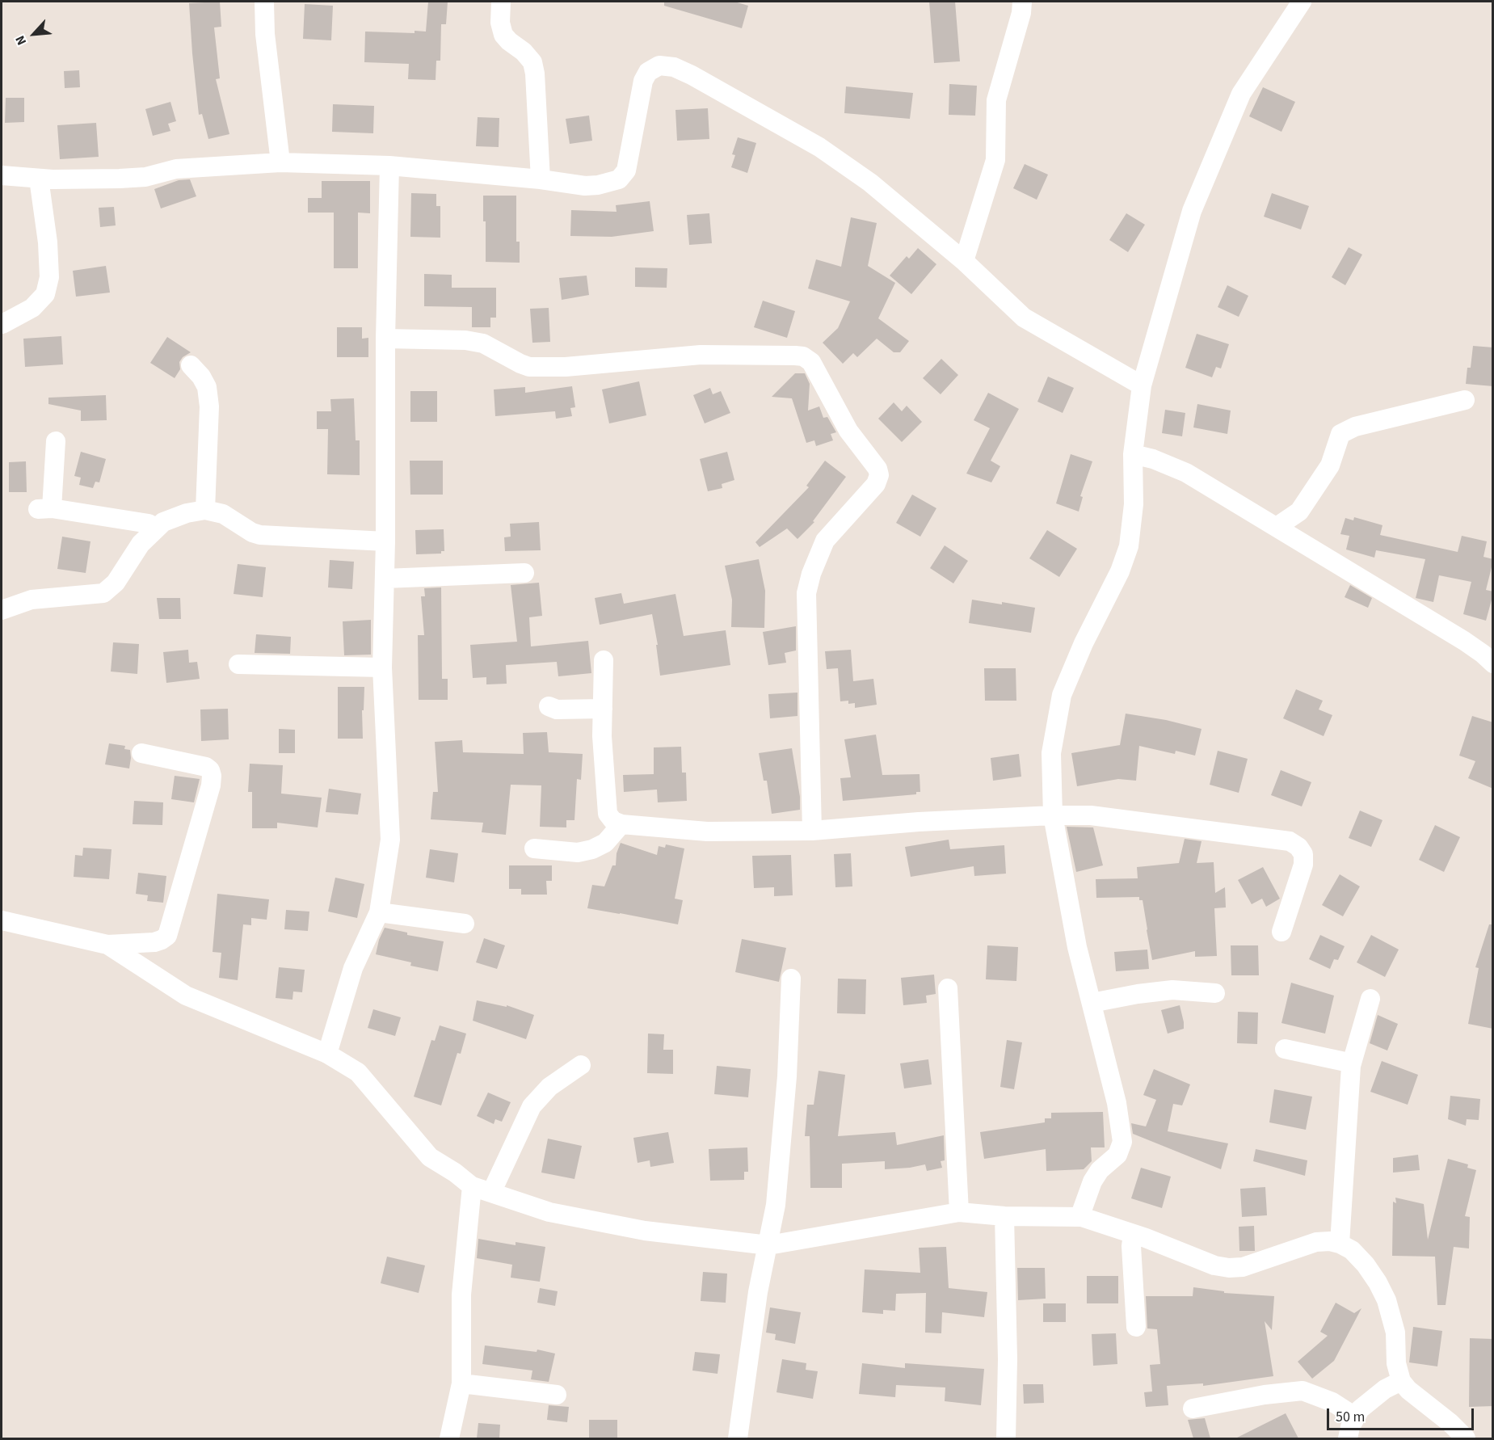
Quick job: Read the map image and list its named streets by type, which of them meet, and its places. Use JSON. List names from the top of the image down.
{
  "scale_bar": "50 m",
  "north": "bottom left"
}
